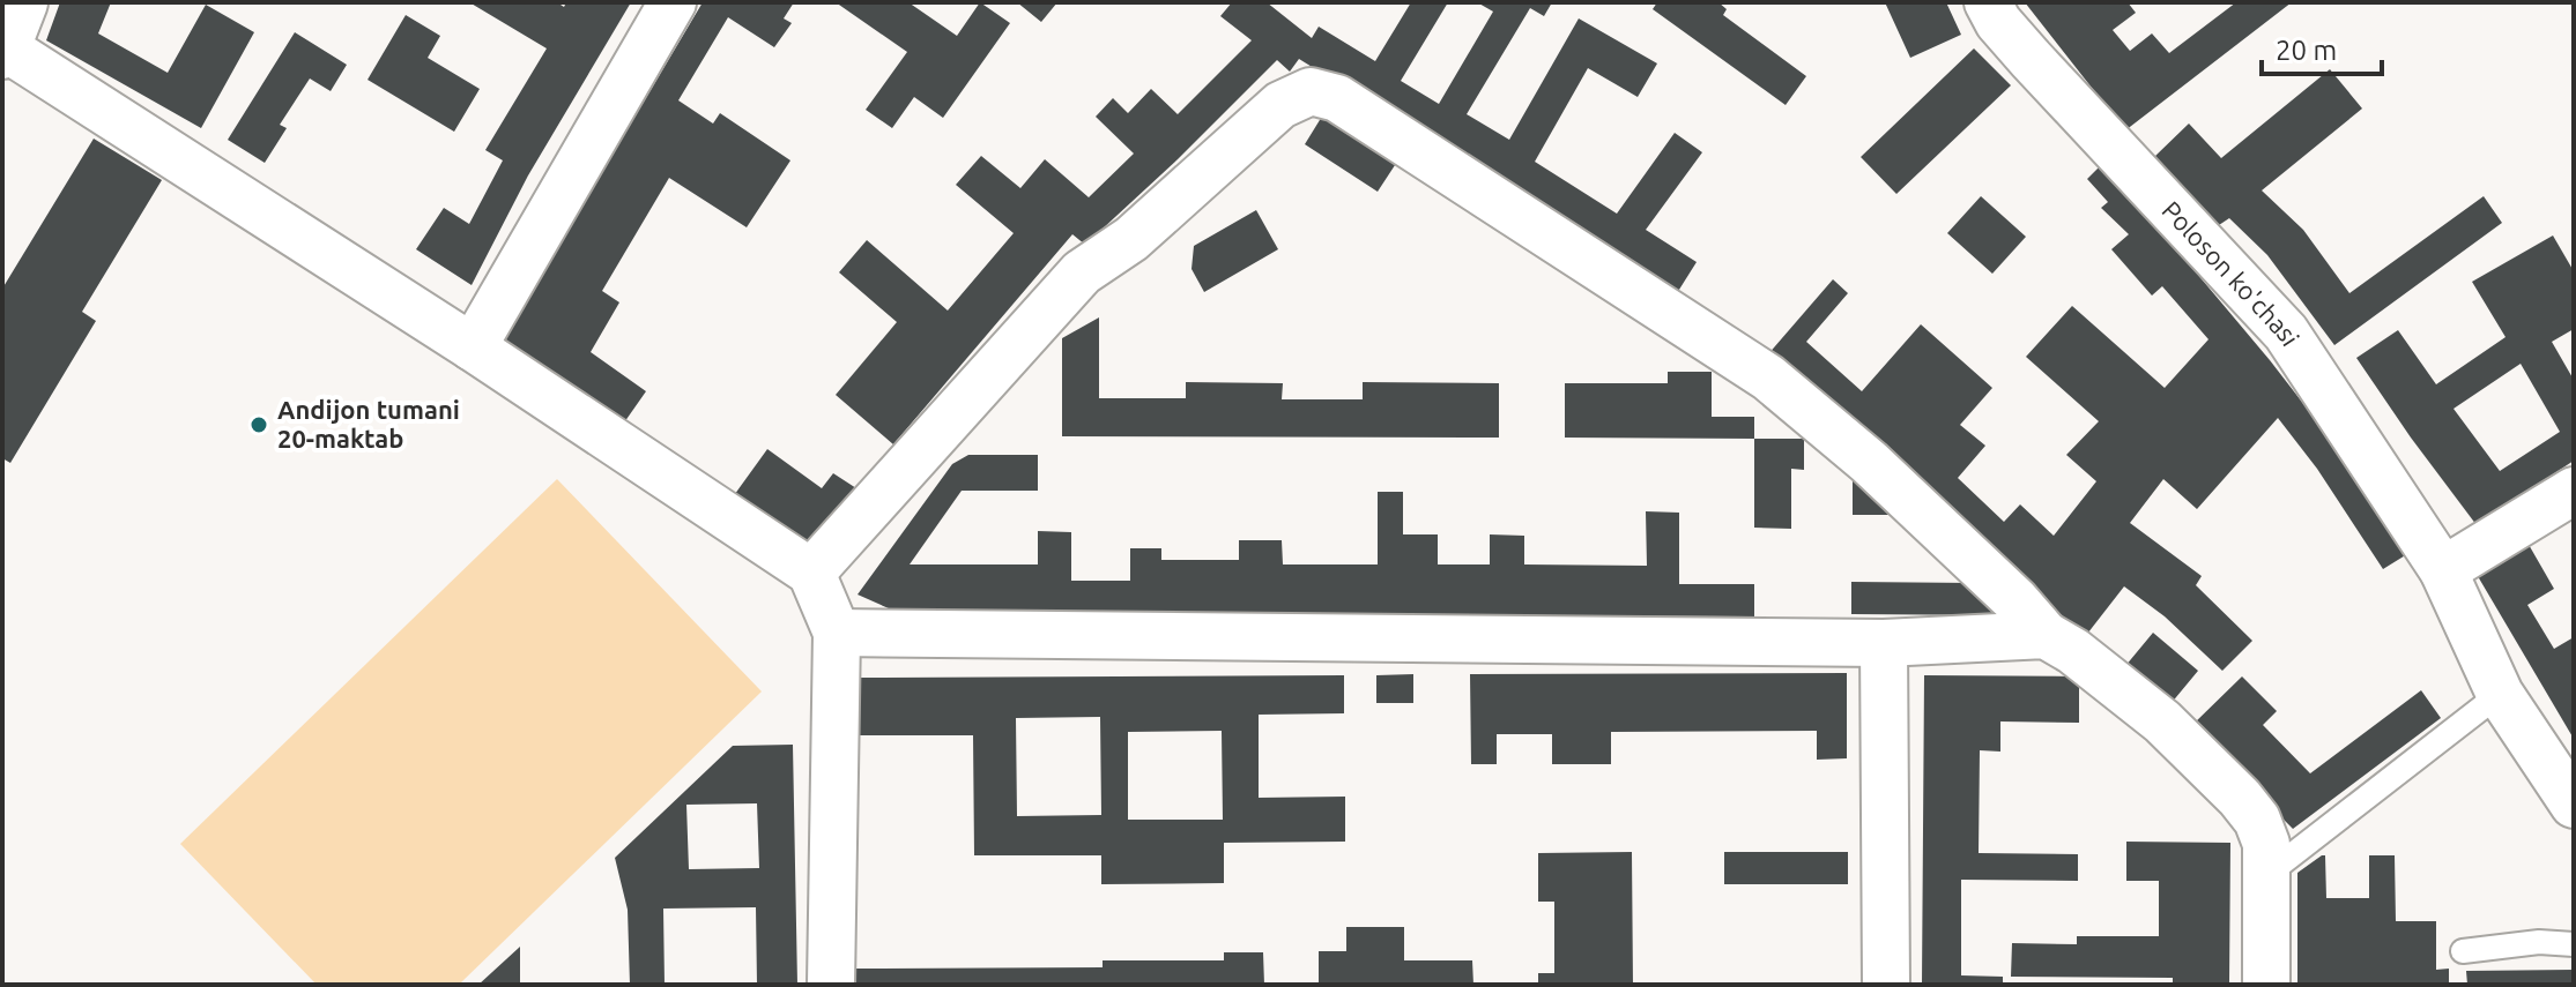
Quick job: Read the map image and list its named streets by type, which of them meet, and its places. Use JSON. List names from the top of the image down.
{
  "streets": {
    "street": ["Poloson ko'chasi"]
  },
  "places": ["Andijon tumani 20-maktab"],
  "scale_bar": "20 m"
}
